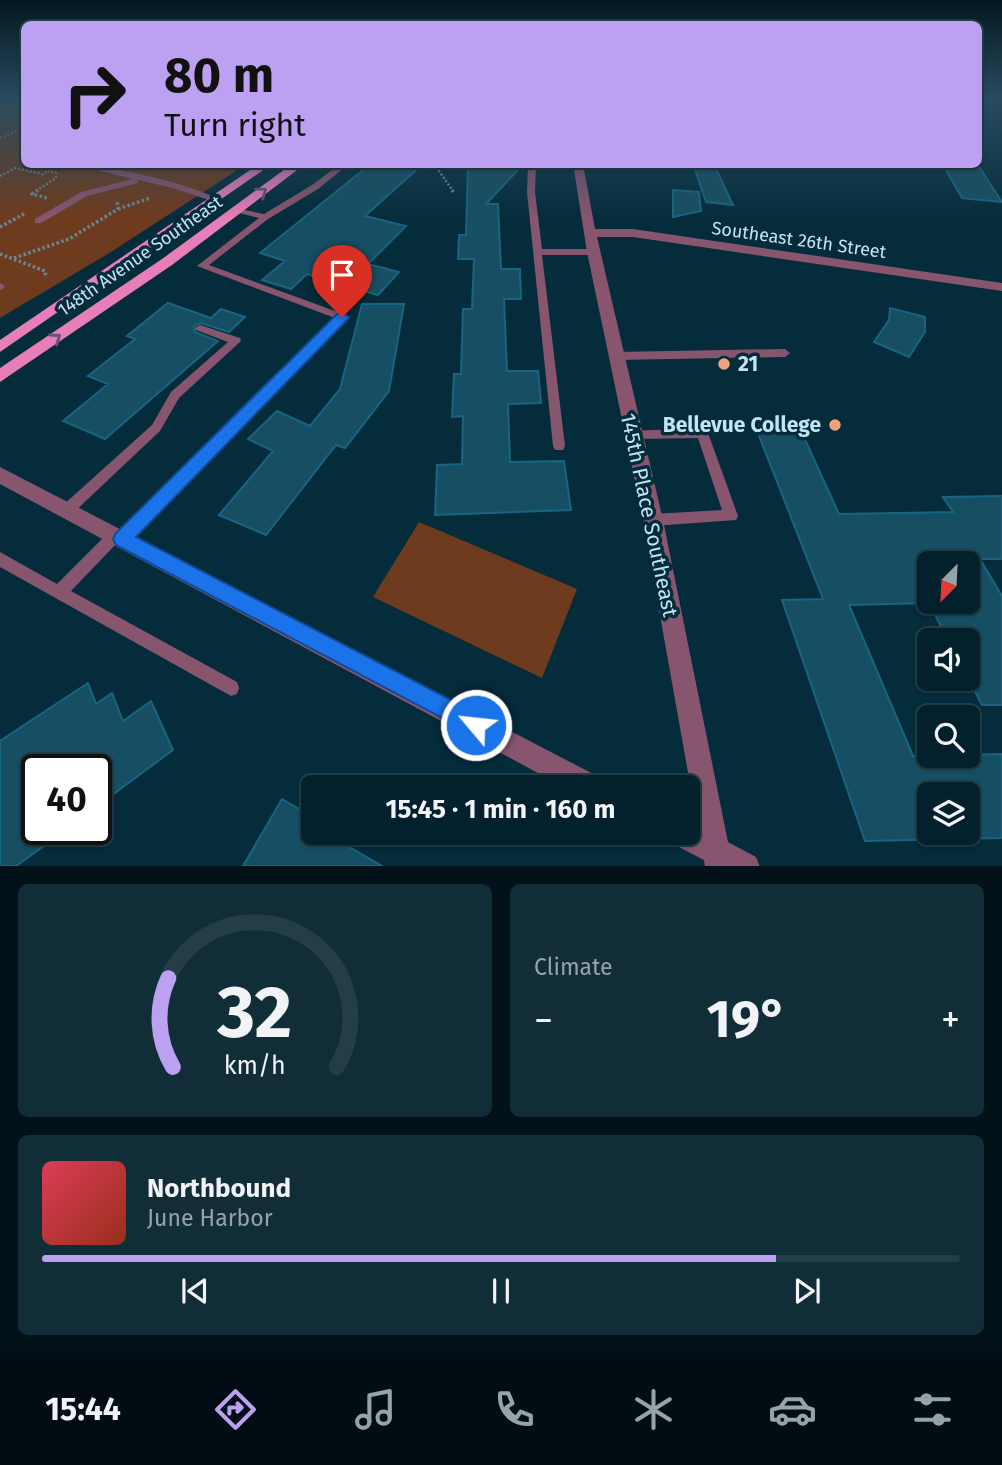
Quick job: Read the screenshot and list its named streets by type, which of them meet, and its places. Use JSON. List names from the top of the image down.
{
  "streets": {
    "main road": ["148th Avenue Southeast"],
    "street": ["Southeast 26th Street", "145th Place Southeast"]
  },
  "crossings": [
    ["Southeast 26th Street", "145th Place Southeast"]
  ],
  "places": ["21", "Bellevue College"],
  "north": "bottom left",
  "page": {
    "turn": ["80 m", "Turn right"],
    "limit": "40",
    "trip": "15:45 · 1 min · 160 m",
    "tile": "Climate",
    "heat": ["−", "19°", "+"],
    "song": ["Northbound", "June Harbor"],
    "tabs": "15:44",
    "gauge": ["32", "km/h"]
  }
}
